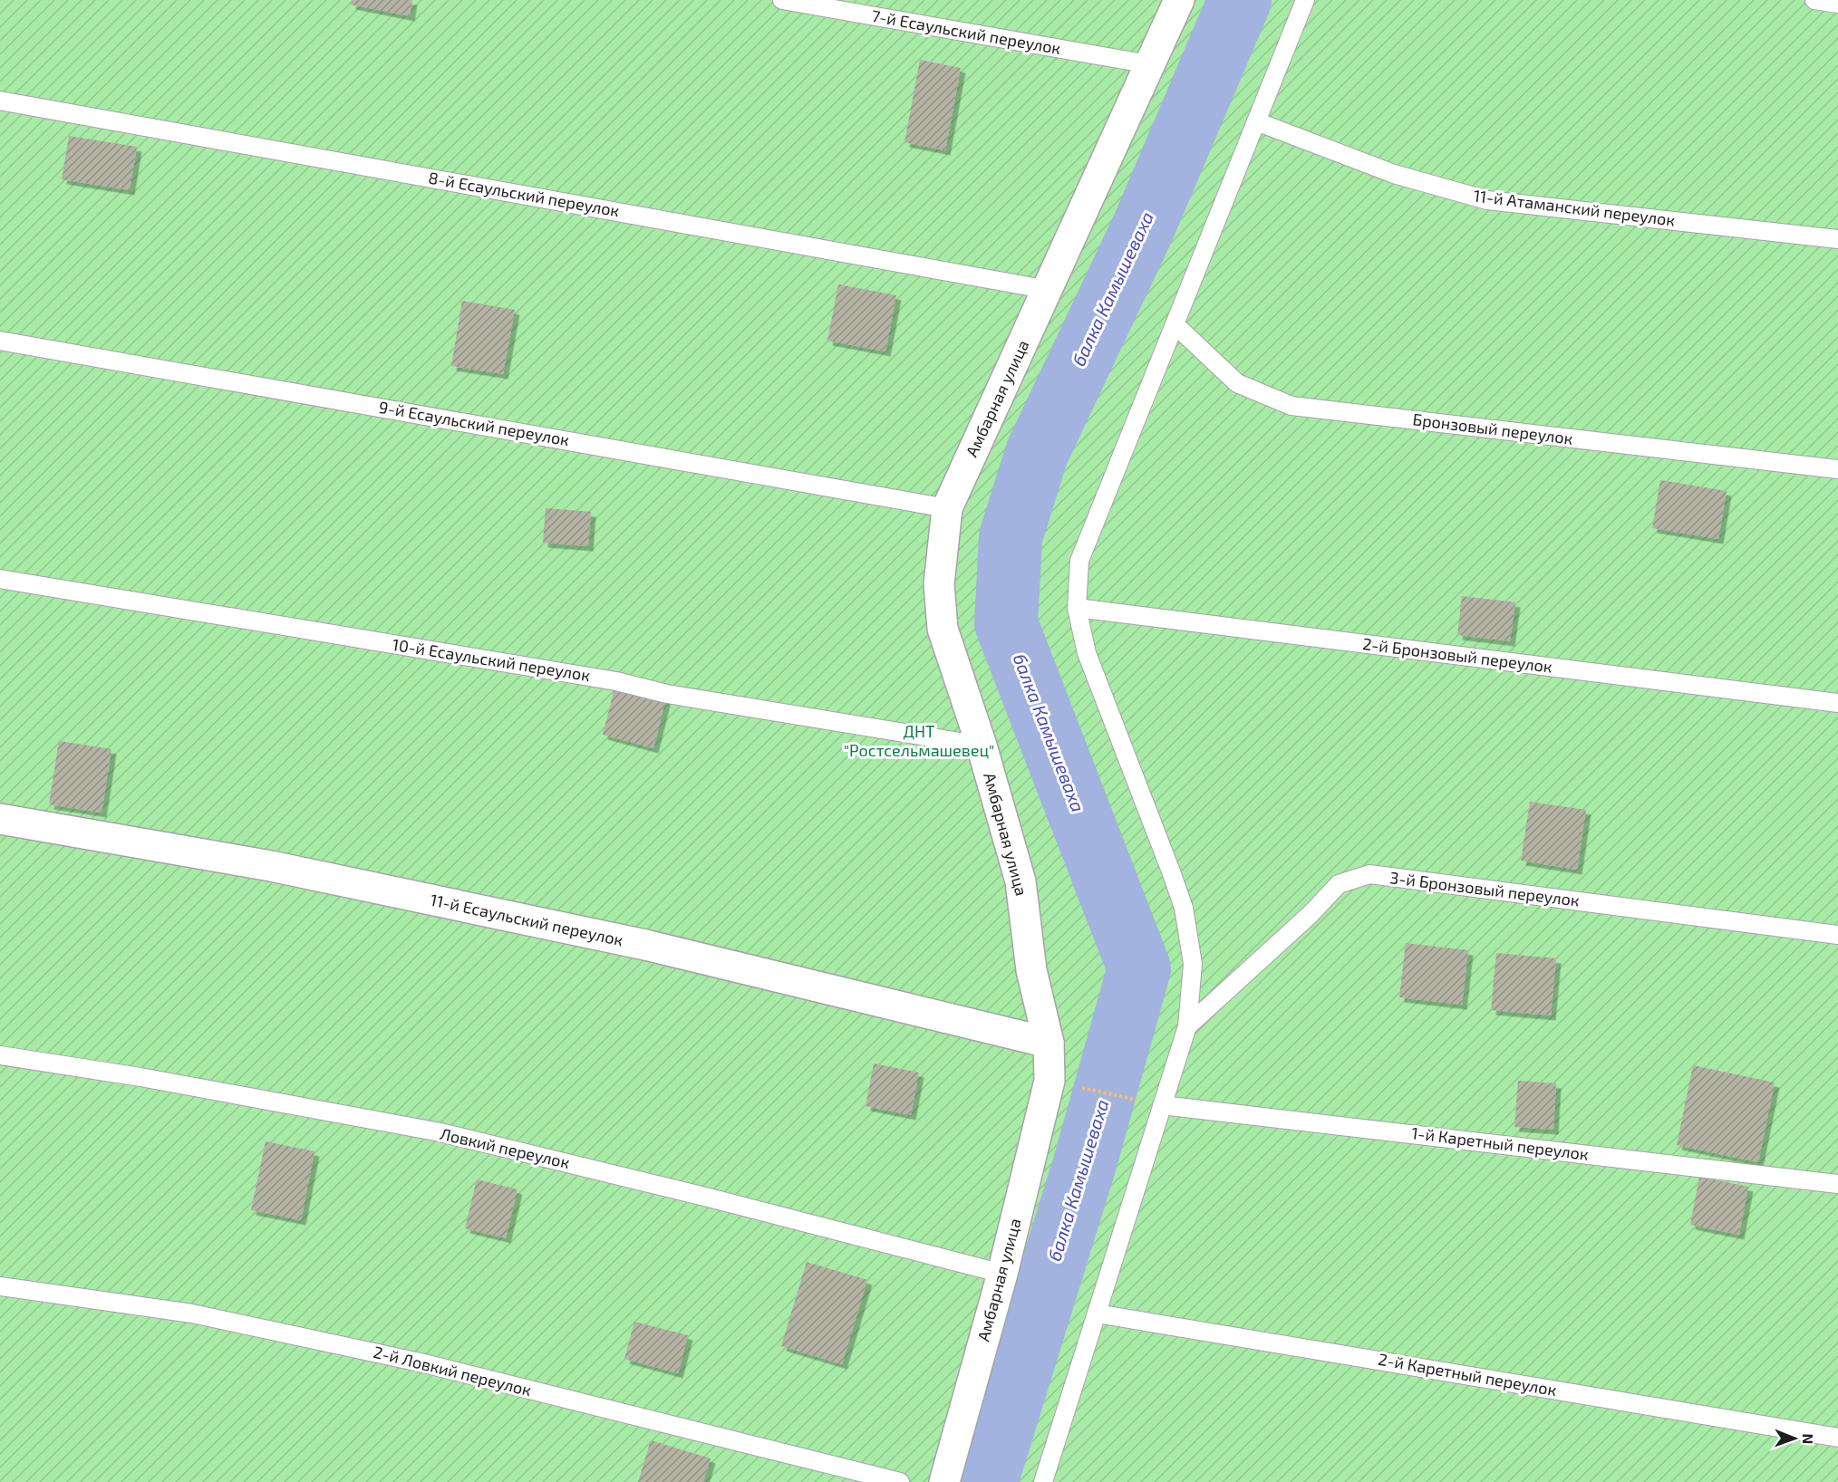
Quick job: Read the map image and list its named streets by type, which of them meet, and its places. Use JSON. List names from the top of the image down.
{
  "streets": {
    "street": ["Амбарная улица", "11-й Есаульский переулок"],
    "lane": [
      "7-й Есаульский переулок",
      "8-й Есаульский переулок",
      "11-й Атаманский переулок",
      "9-й Есаульский переулок",
      "Бронзовый переулок",
      "2-й Бронзовый переулок",
      "10-й Есаульский переулок",
      "3-й Бронзовый переулок",
      "1-й Каретный переулок",
      "Ловкий переулок",
      "2-й Ловкий переулок",
      "2-й Каретный переулок"
    ]
  },
  "crossings": [
    ["7-й Есаульский переулок", "Амбарная улица"],
    ["8-й Есаульский переулок", "Амбарная улица"],
    ["Амбарная улица", "9-й Есаульский переулок"],
    ["Амбарная улица", "10-й Есаульский переулок"],
    ["Амбарная улица", "11-й Есаульский переулок"],
    ["Амбарная улица", "Ловкий переулок"]
  ],
  "water": ["балка Камышеваха"],
  "parks": ["ДНТ \"Ростсельмашевец\""],
  "north": "right"
}
